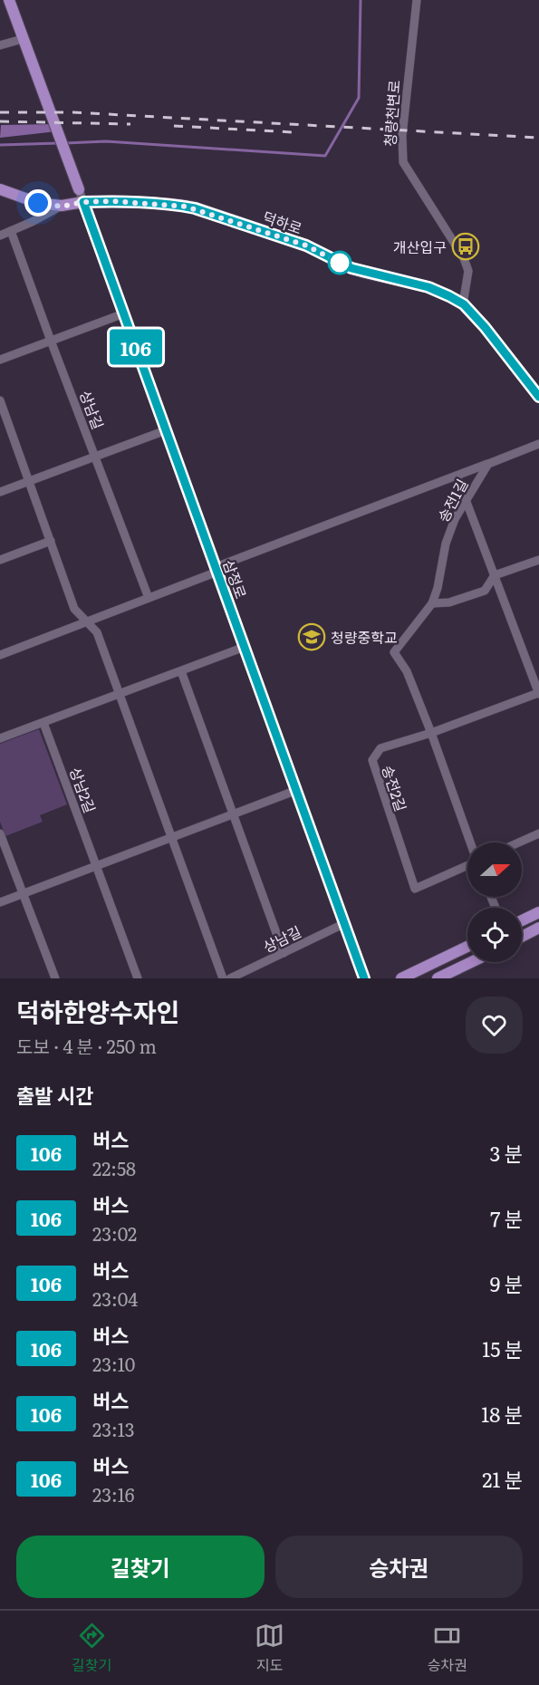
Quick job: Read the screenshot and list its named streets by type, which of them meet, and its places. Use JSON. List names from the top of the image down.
{
  "streets": {
    "main road": ["덕하로"],
    "street": [
      "청량천변로",
      "상남길",
      "송전1길",
      "삼정로",
      "송전2길",
      "상남2길"
    ]
  },
  "crossings": [
    ["청량천변로", "덕하로"],
    ["덕하로", "삼정로"],
    ["상남길", "삼정로"],
    ["송전1길", "송전2길"]
  ],
  "places": {
    "bus stop": ["개산입구"],
    "school or university": ["청량중학교"]
  },
  "lines": ["bus line 106"],
  "north": "right",
  "page": {
    "on_map": "106",
    "heading": [
      ["덕하한양수자인", "도보 · 4 분 · 250 m"],
      "출발 시간"
    ],
    "list": [
      {
        "mark": "106",
        "name": "버스",
        "note": "22:58",
        "value": "3 분"
      },
      {
        "mark": "106",
        "name": "버스",
        "note": "23:02",
        "value": "7 분"
      },
      {
        "mark": "106",
        "name": "버스",
        "note": "23:04",
        "value": "9 분"
      },
      {
        "mark": "106",
        "name": "버스",
        "note": "23:10",
        "value": "15 분"
      },
      {
        "mark": "106",
        "name": "버스",
        "note": "23:13",
        "value": "18 분"
      },
      {
        "mark": "106",
        "name": "버스",
        "note": "23:16",
        "value": "21 분"
      }
    ],
    "buttons": ["길찾기", "승차권"],
    "tabs": ["길찾기", "지도", "승차권"]
  }
}
